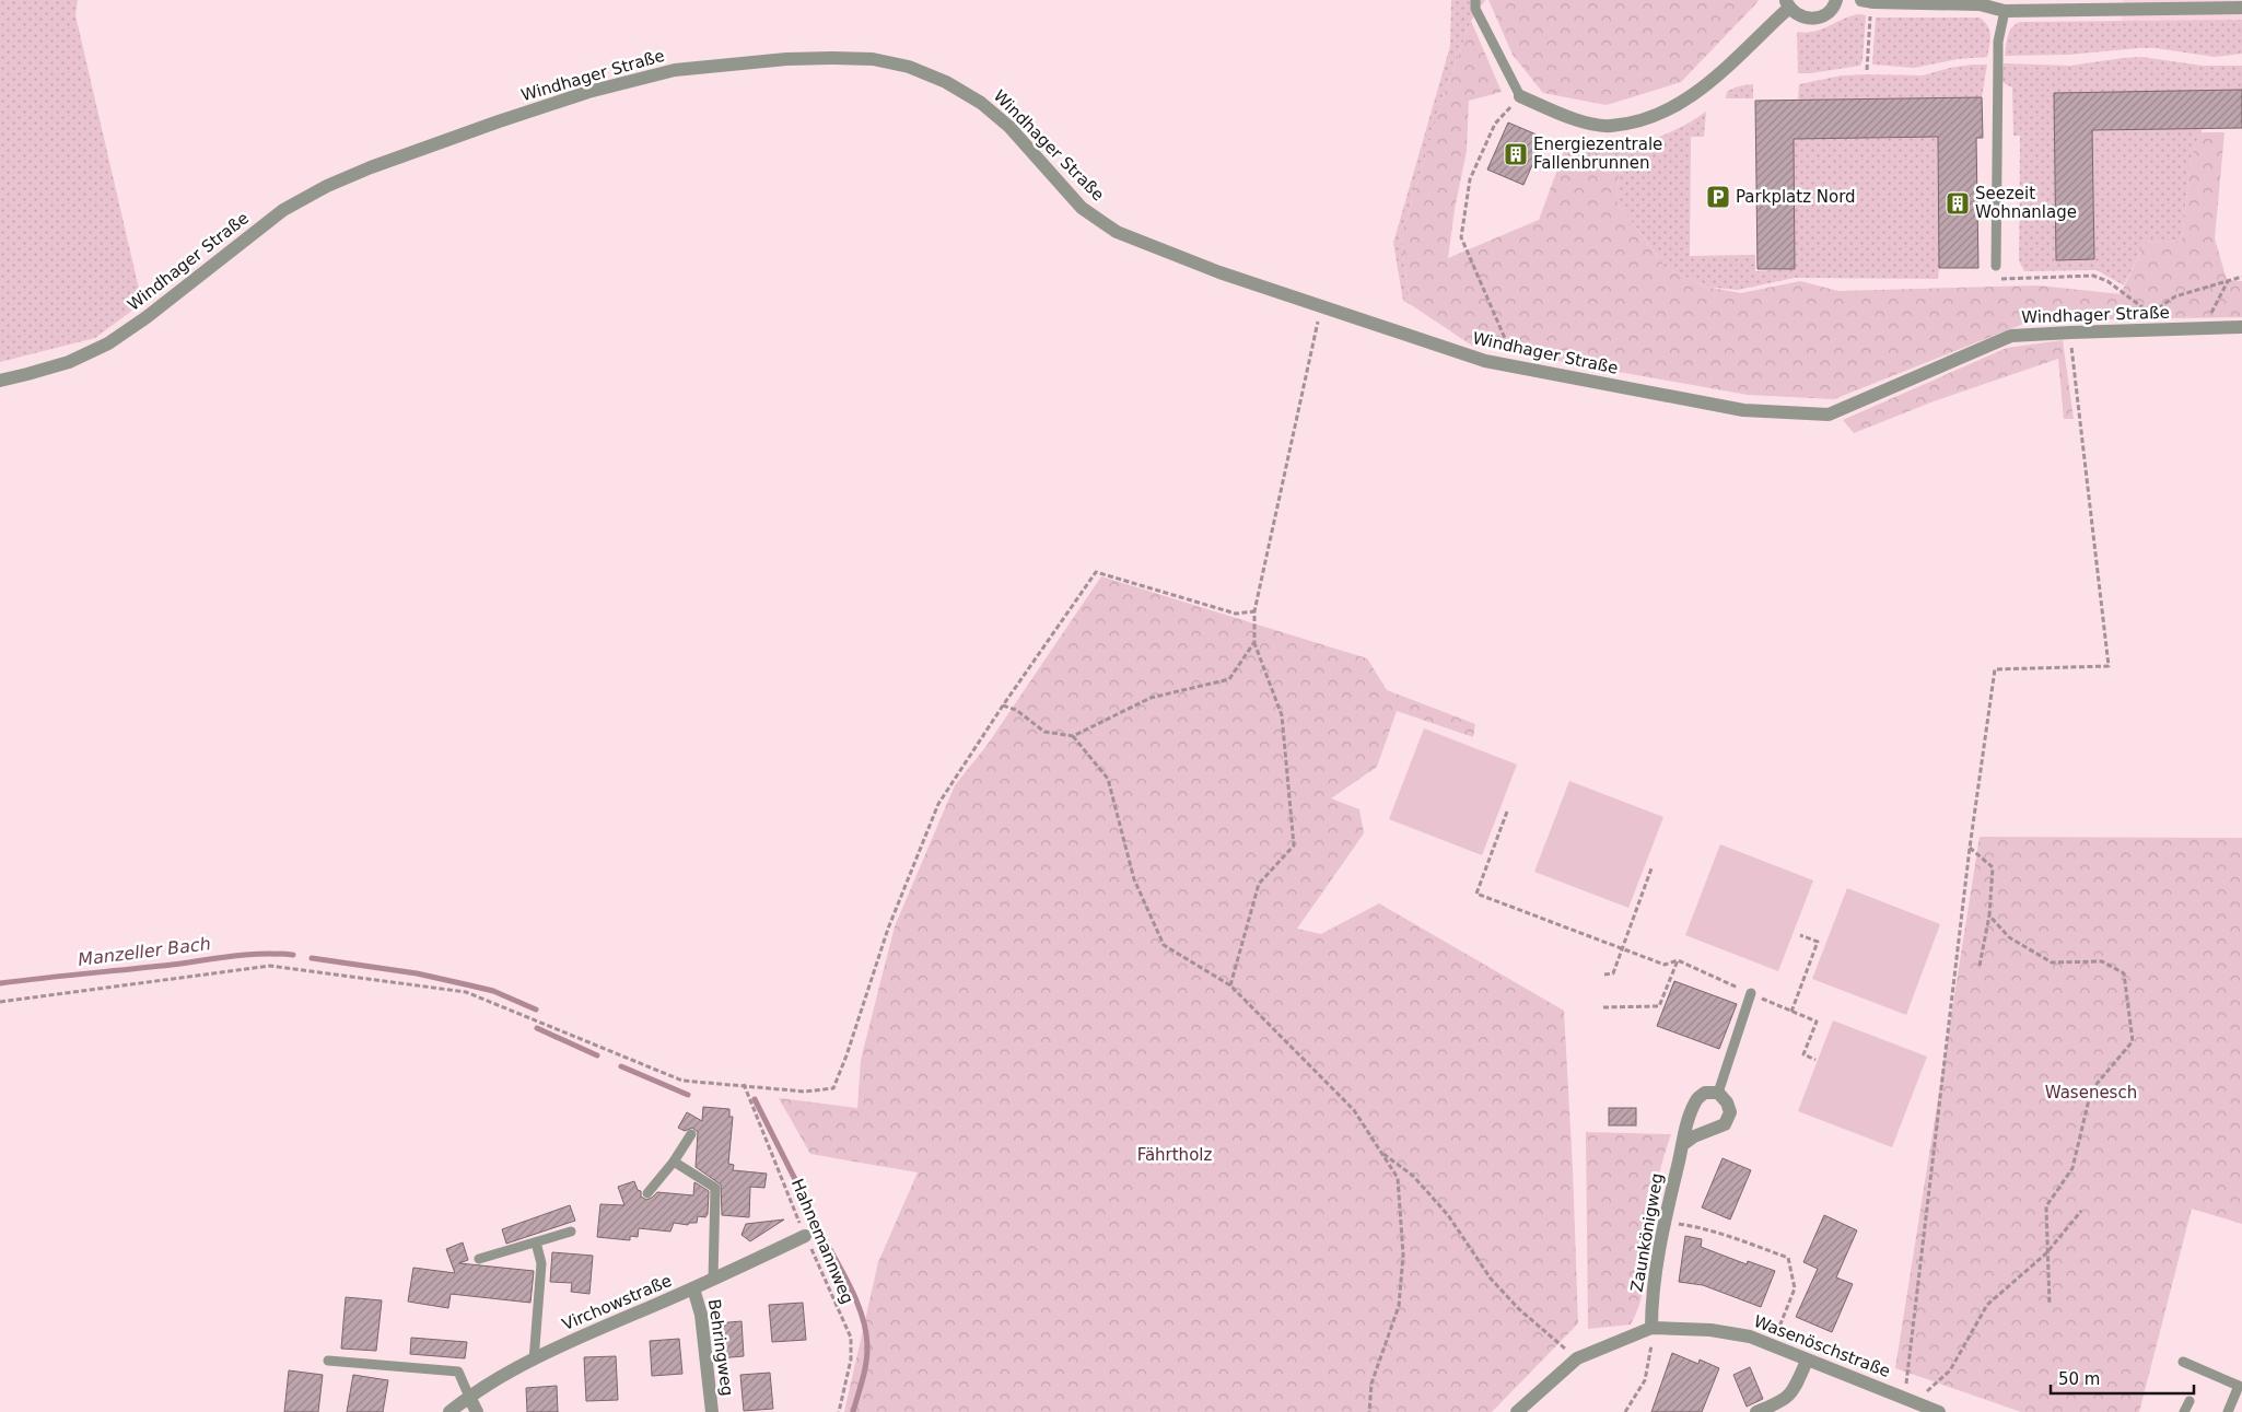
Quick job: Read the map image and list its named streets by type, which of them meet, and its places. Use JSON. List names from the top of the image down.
{
  "streets": {
    "street": [
      "Windhager Straße",
      "Zaunkönigweg",
      "Virchowstraße",
      "Wasenöschstraße",
      "Behringweg"
    ],
    "path": ["Hahnemannweg"]
  },
  "crossings": [
    ["Zaunkönigweg", "Wasenöschstraße"],
    ["Hahnemannweg", "Virchowstraße"],
    ["Virchowstraße", "Behringweg"]
  ],
  "water": ["Manzeller Bach"],
  "parks": ["Wasenesch", "Fährtholz"],
  "places": {
    "building": ["Energiezentrale Fallenbrunnen", "Seezeit Wohnanlage"],
    "parking": ["Parkplatz Nord"]
  },
  "scale_bar": "50 m"
}
